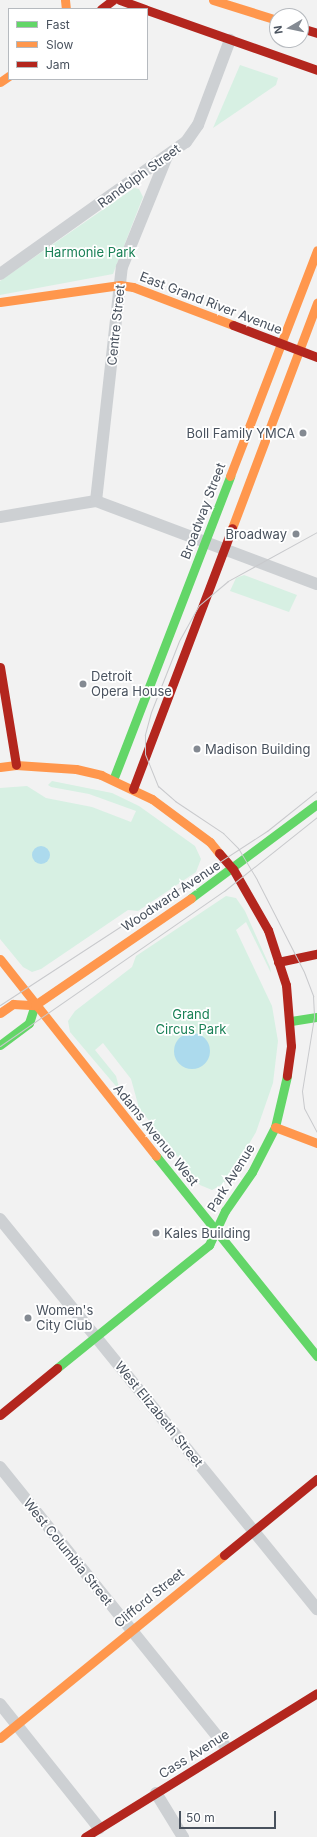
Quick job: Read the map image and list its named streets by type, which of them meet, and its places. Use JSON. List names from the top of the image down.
{
  "streets": {
    "street": [
      "Randolph Street",
      "East Grand River Avenue",
      "Centre Street",
      "Broadway Street",
      "Woodward Avenue",
      "Adams Avenue West",
      "Park Avenue",
      "West Elizabeth Street",
      "West Columbia Street",
      "Clifford Street",
      "Cass Avenue"
    ]
  },
  "crossings": [
    ["Randolph Street", "Centre Street"],
    ["East Grand River Avenue", "Centre Street"],
    ["East Grand River Avenue", "Broadway Street"],
    ["Broadway Street", "Park Avenue"],
    ["Woodward Avenue", "Adams Avenue West"],
    ["Woodward Avenue", "Park Avenue"],
    ["Adams Avenue West", "Park Avenue"],
    ["Park Avenue", "West Elizabeth Street"],
    ["West Elizabeth Street", "Clifford Street"],
    ["West Columbia Street", "Clifford Street"],
    ["West Columbia Street", "Cass Avenue"]
  ],
  "parks": ["Harmonie Park", "Grand Circus Park"],
  "places": [
    "Boll Family YMCA",
    "Broadway",
    "Detroit Opera House",
    "Madison Building",
    "Kales Building",
    "Women's City Club"
  ],
  "legend": ["Fast", "Slow", "Jam"],
  "scale_bar": "50 m",
  "north": "left"
}
